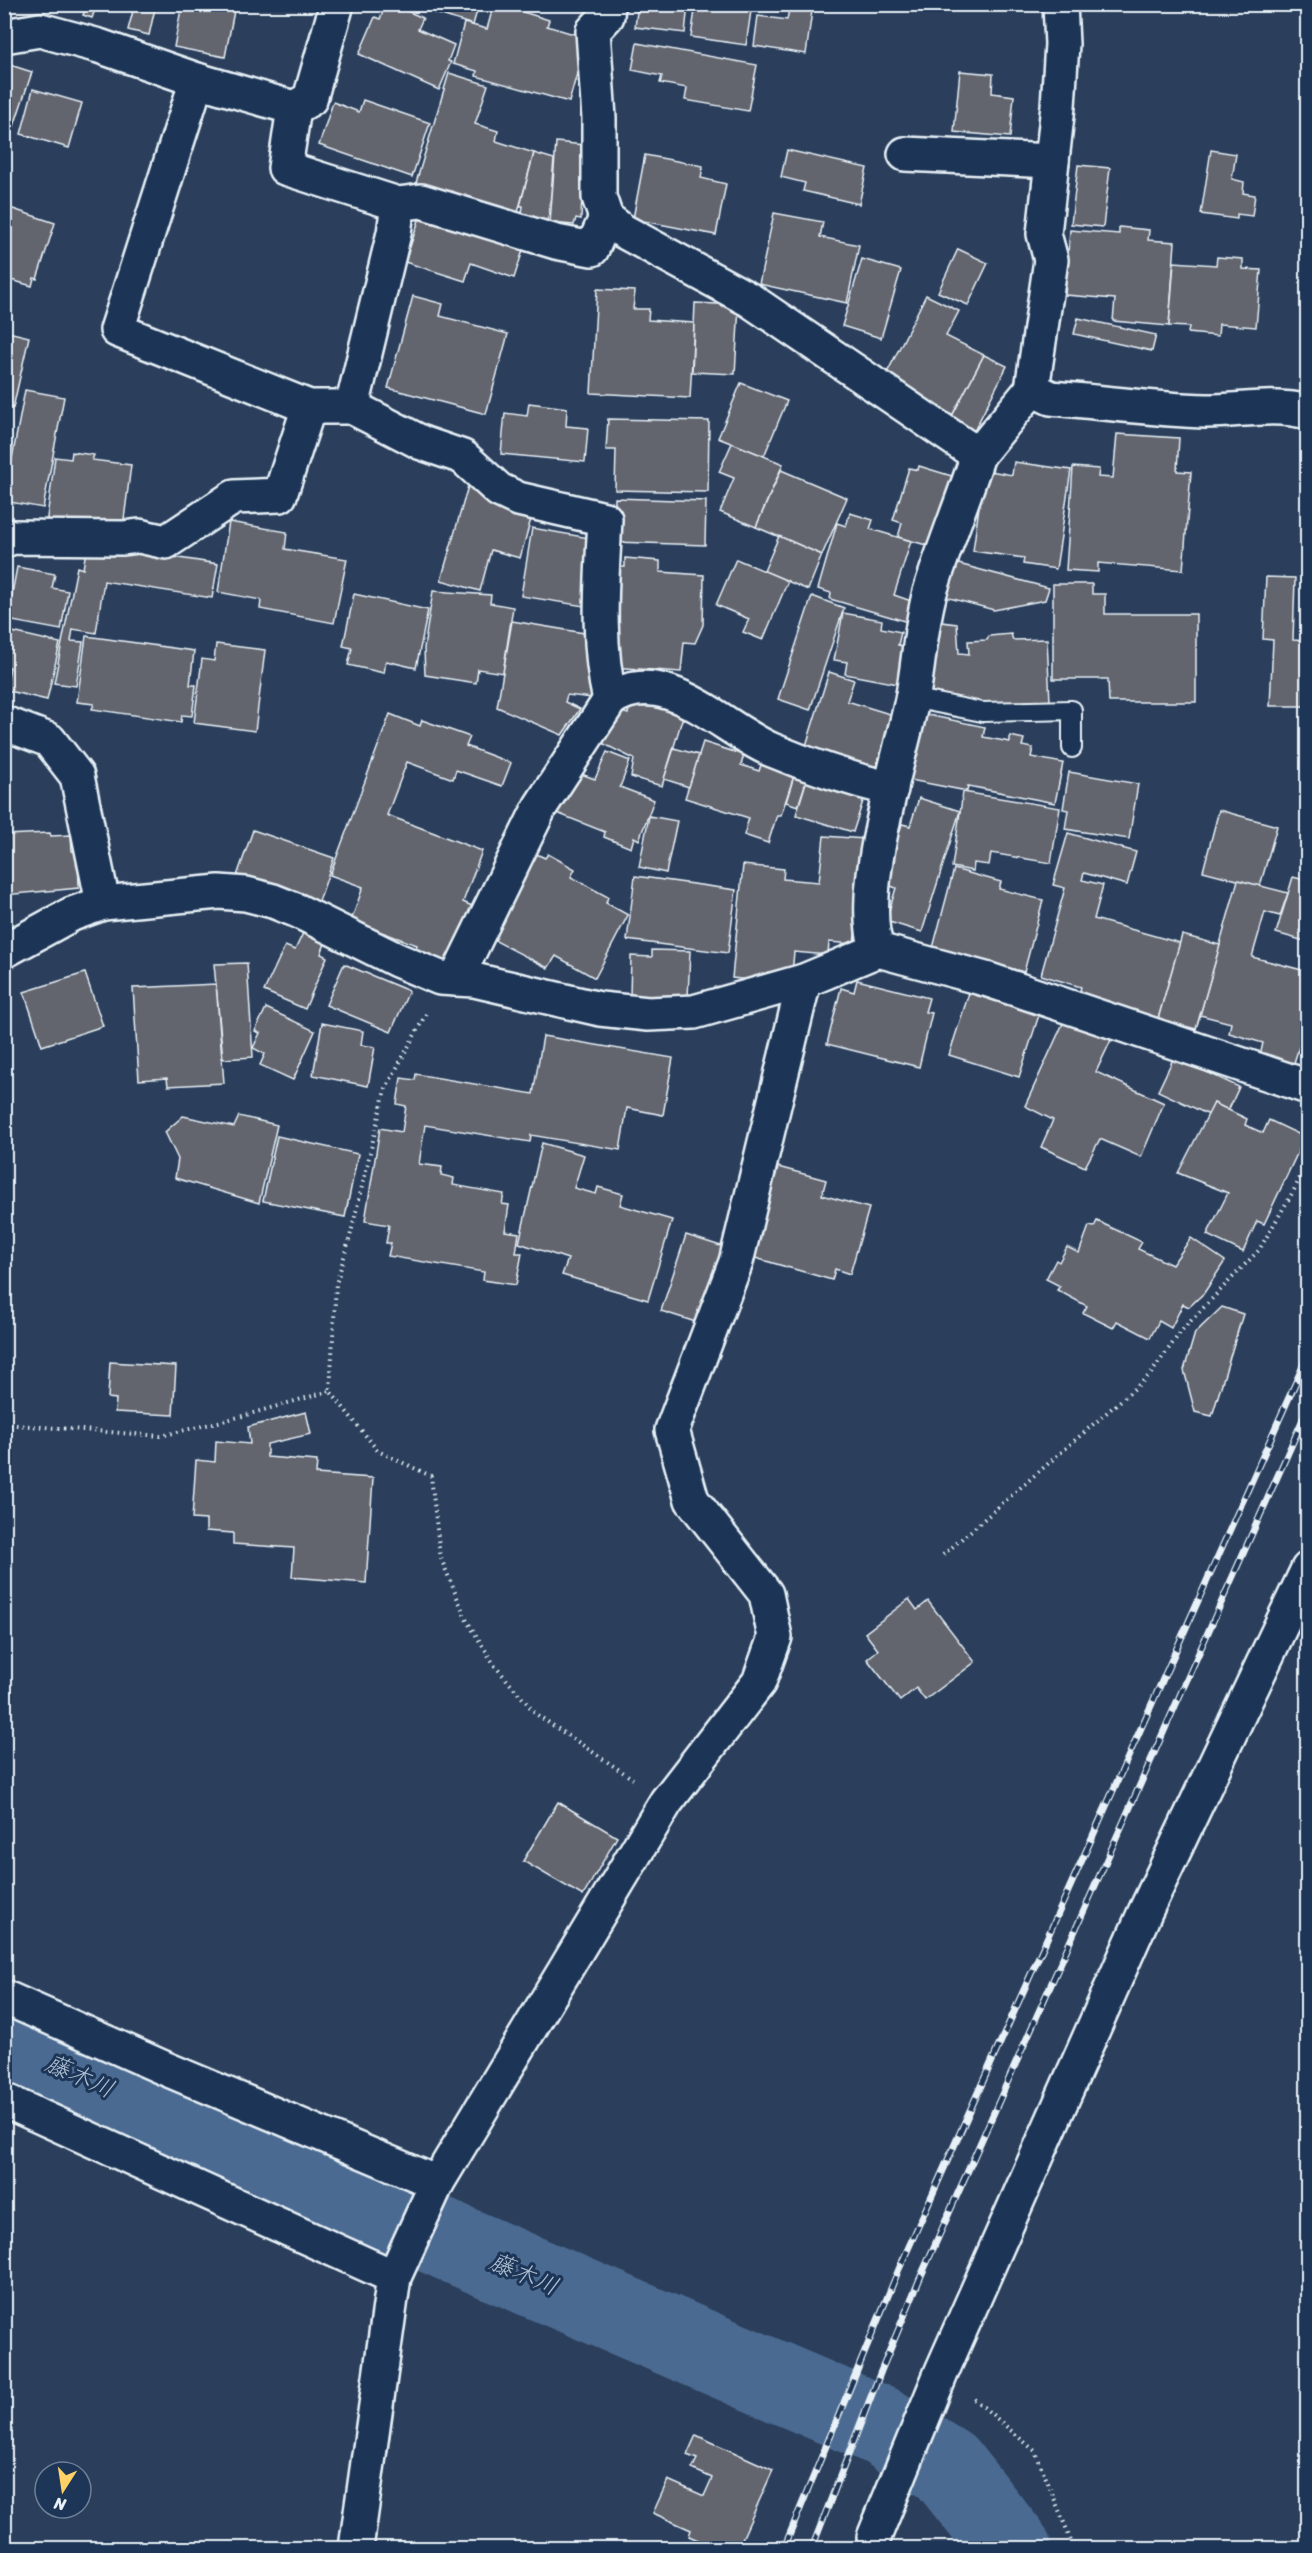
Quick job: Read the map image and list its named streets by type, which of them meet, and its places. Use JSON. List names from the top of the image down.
{
  "water": ["藤木川"],
  "north": "bottom"
}
